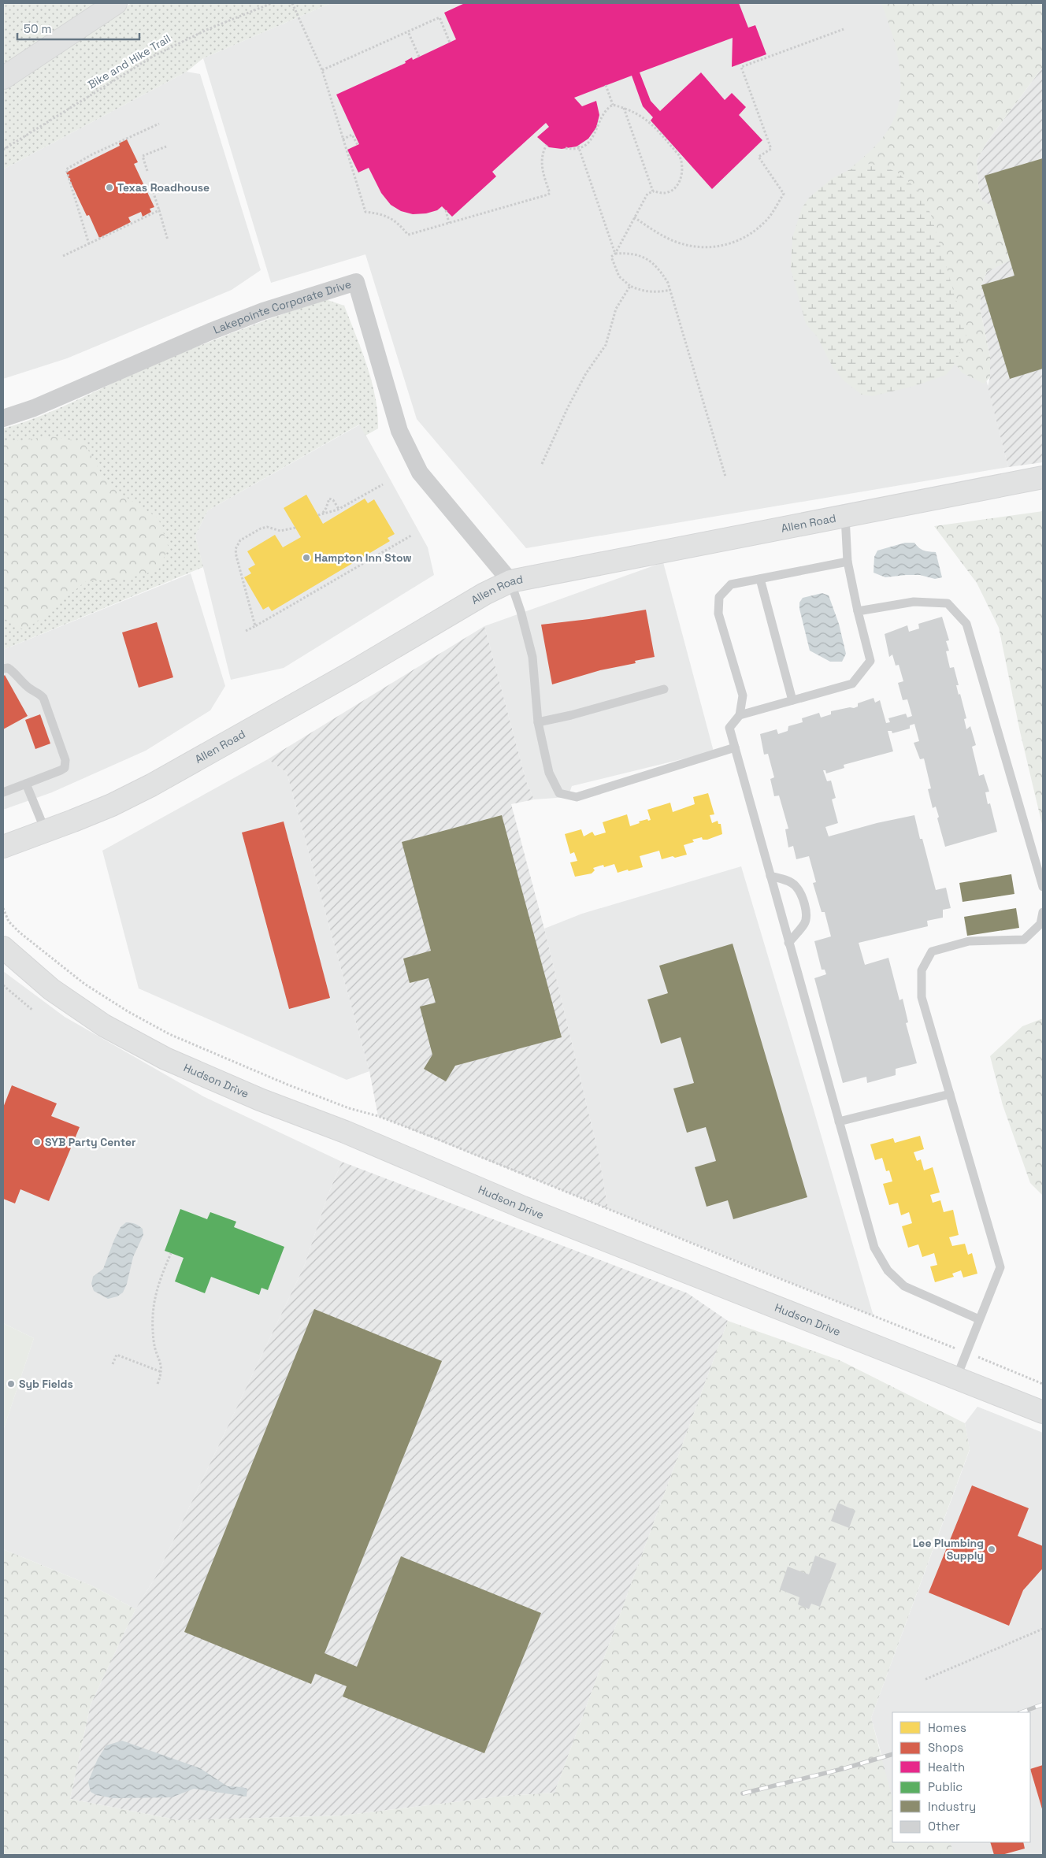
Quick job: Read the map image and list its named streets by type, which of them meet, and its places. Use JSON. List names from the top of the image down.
{
  "streets": {
    "main road": ["Allen Road", "Hudson Drive"],
    "street": ["Lakepointe Corporate Drive"],
    "path": ["Bike and Hike Trail"]
  },
  "crossings": [
    ["Lakepointe Corporate Drive", "Allen Road"]
  ],
  "places": [
    "Texas Roadhouse",
    "Hampton Inn Stow",
    "SYB Party Center",
    "Syb Fields",
    "Lee Plumbing Supply"
  ],
  "legend": [
    "Homes",
    "Shops",
    "Health",
    "Public",
    "Industry",
    "Other"
  ],
  "scale_bar": "50 m"
}
